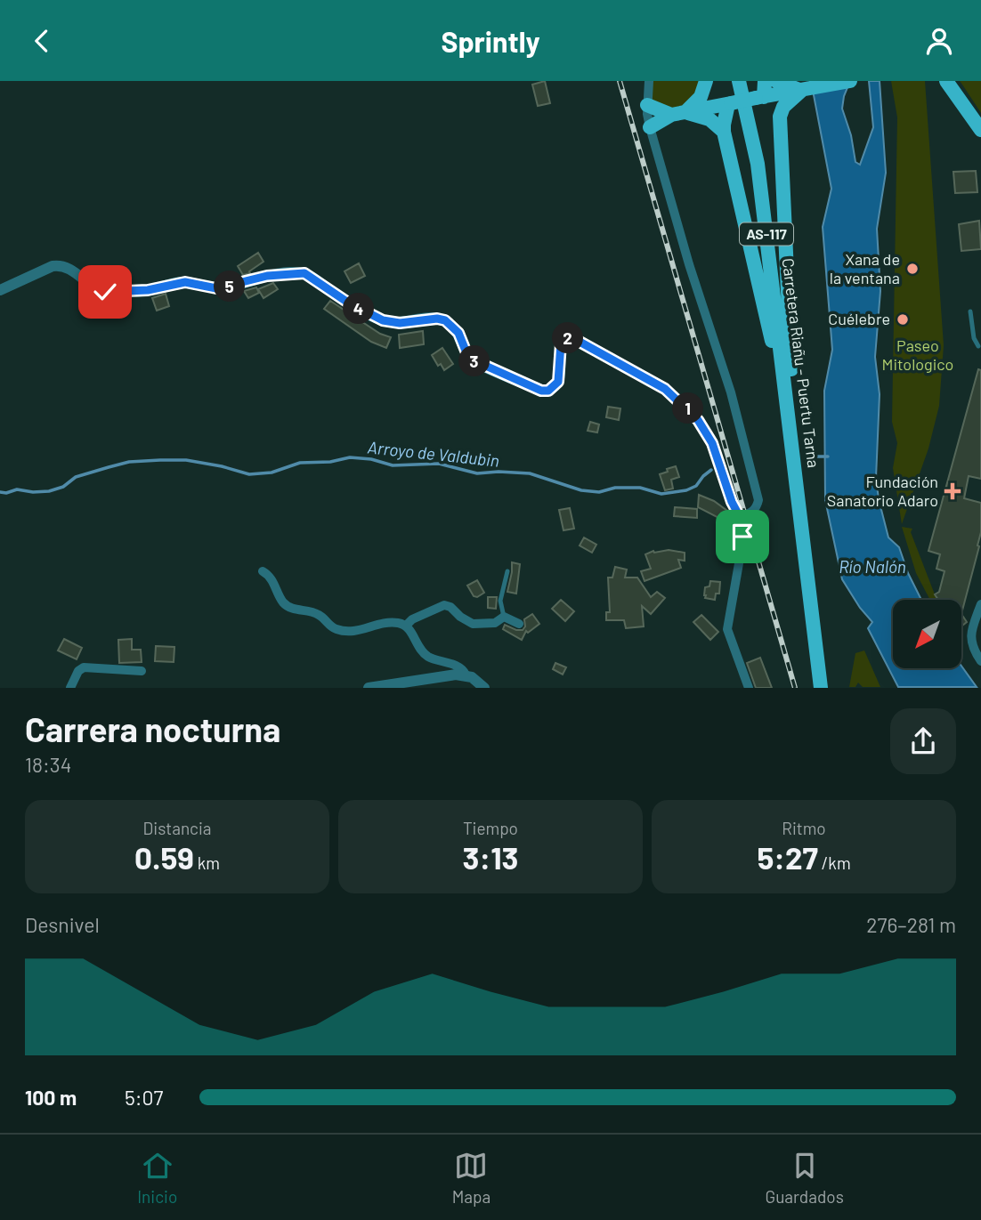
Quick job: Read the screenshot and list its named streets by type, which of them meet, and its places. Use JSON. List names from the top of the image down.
{
  "streets": {
    "main road": ["AS-117", "Carretera Riañu - Puertu Tarna"]
  },
  "water": ["Arroyo de Valdubin", "Río Nalón"],
  "parks": ["Paseo Mitologico"],
  "places": {
    "other": ["Xana de la ventana", "Cuélebre"],
    "health": ["Fundación Sanatorio Adaro"]
  },
  "north": "bottom left",
  "page": {
    "header": "Sprintly",
    "pins": [
      "5",
      "4",
      "2",
      "3",
      "1"
    ],
    "heading": ["Carrera nocturna", "18:34"],
    "stats": [
      ["Distancia", "0.59 km"],
      ["Tiempo", "3:13"],
      ["Ritmo", "5:27 /km"]
    ],
    "chart": ["Desnivel", "276–281 m"],
    "list": [
      {
        "name": "100 m",
        "note": "5:07"
      }
    ],
    "tabs": ["Inicio", "Mapa", "Guardados"]
  }
}
